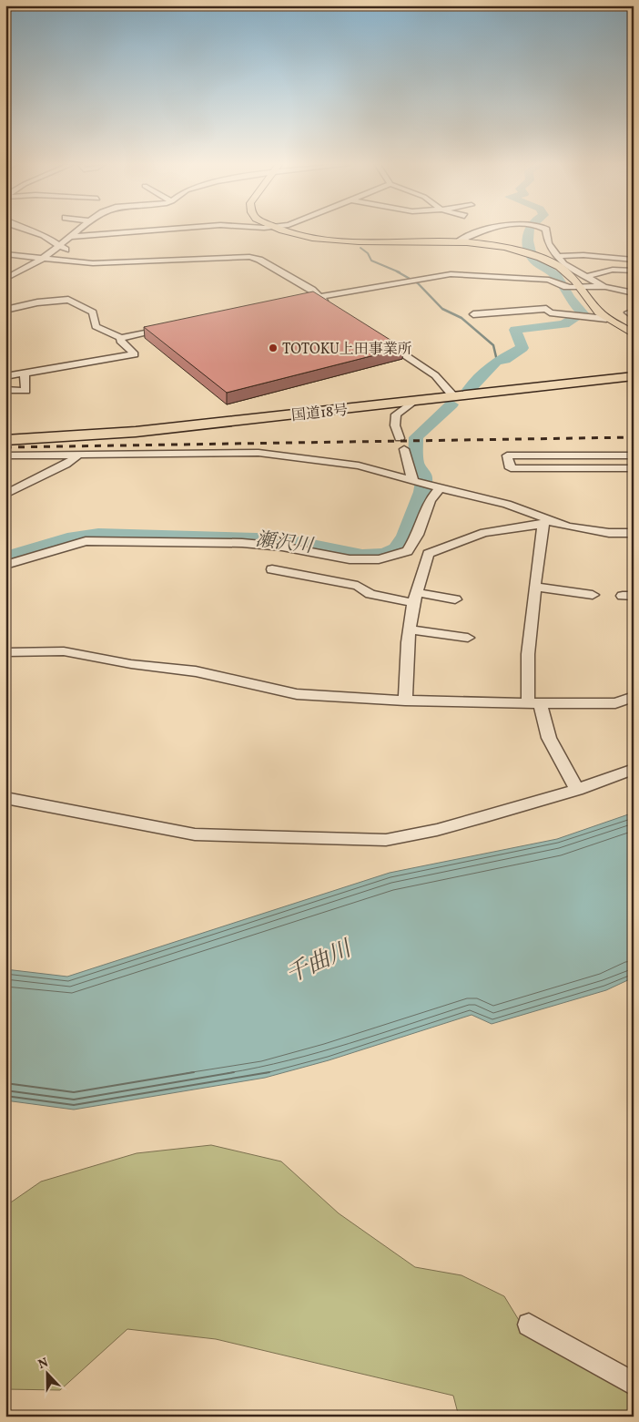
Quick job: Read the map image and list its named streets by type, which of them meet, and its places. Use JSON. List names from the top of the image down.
{
  "streets": {
    "highway": ["国道18号"]
  },
  "water": ["瀬沢川", "千曲川"],
  "places": ["TOTOKU上田事業所"],
  "north": "top"
}
